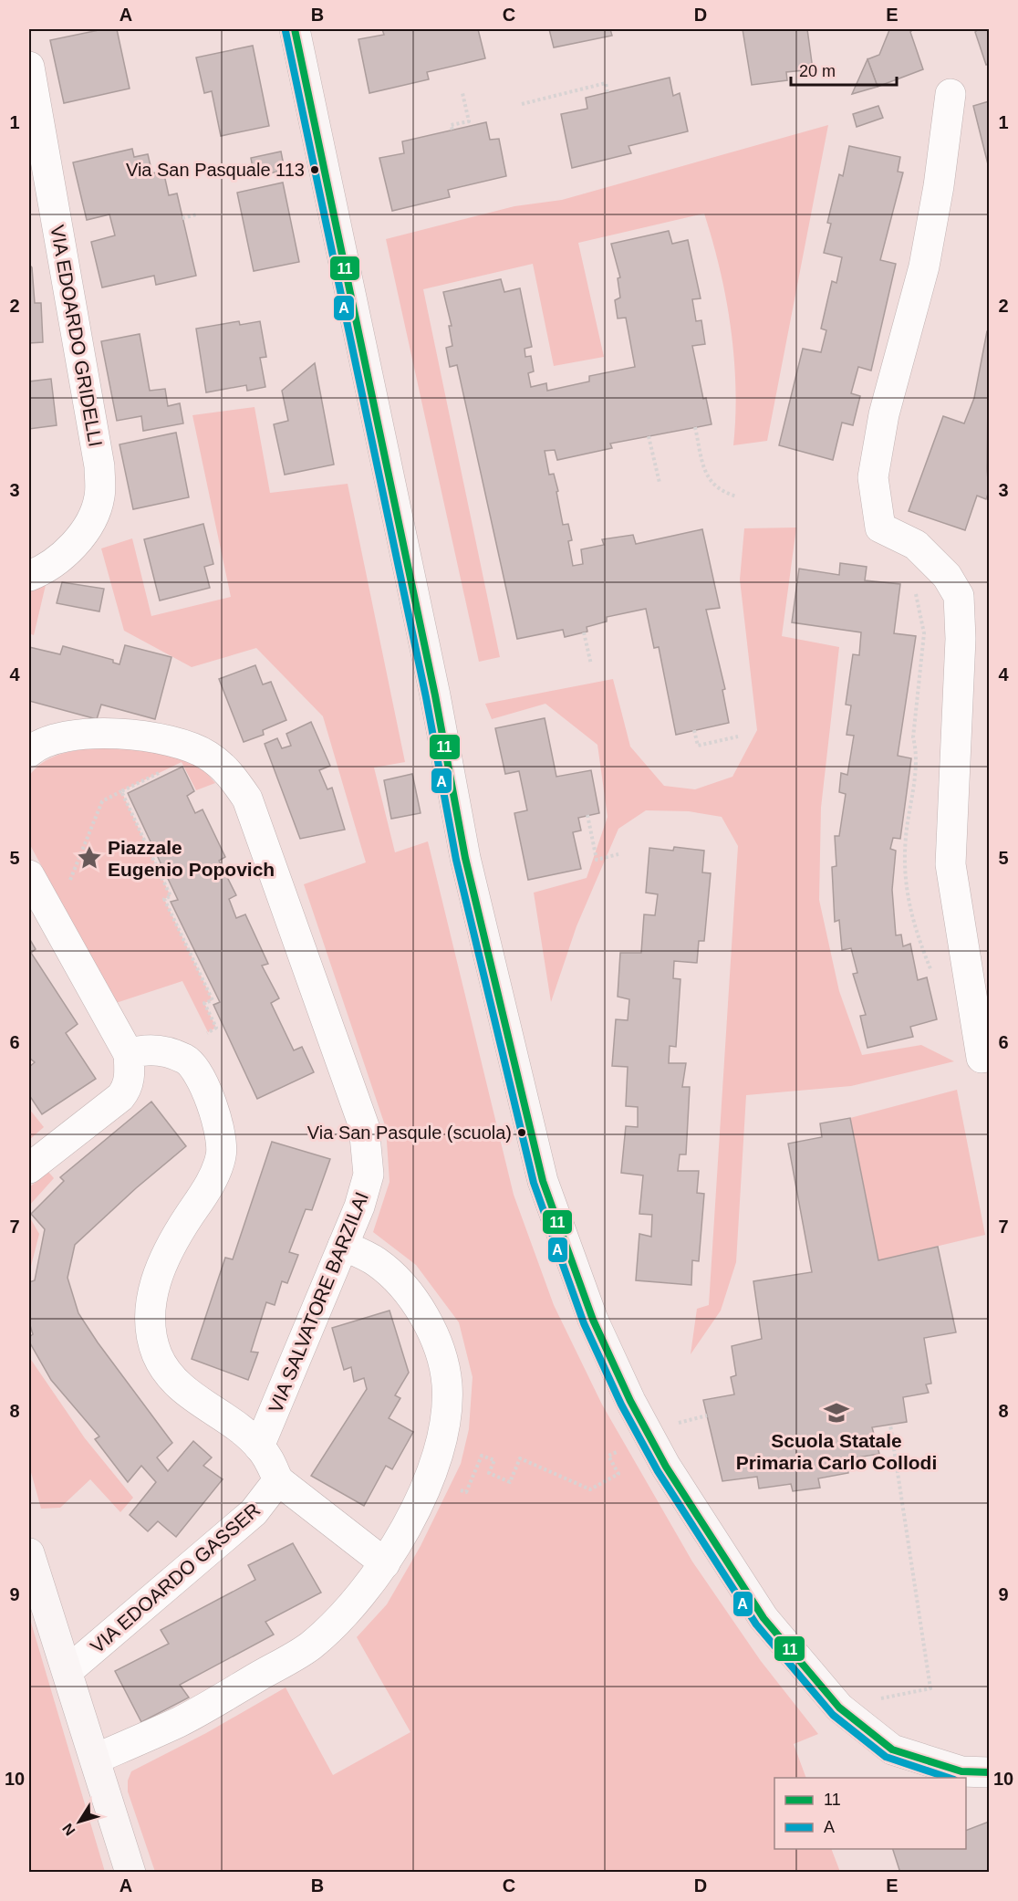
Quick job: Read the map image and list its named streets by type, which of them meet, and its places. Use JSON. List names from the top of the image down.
{
  "streets": {
    "street": ["VIA EDOARDO GRIDELLI", "VIA SALVATORE BARZILAI", "VIA EDOARDO GASSER"]
  },
  "places": {
    "other": ["Via San Pasquale 113", "Via San Pasqule (scuola)"],
    "place": ["Piazzale Eugenio Popovich"],
    "school or university": ["Scuola Statale Primaria Carlo Collodi"]
  },
  "lines": ["transit line 11", "transit line A"],
  "legend": ["11", "A"],
  "scale_bar": "20 m",
  "north": "bottom left",
  "grid": {
    "columns": [
      "A",
      "B",
      "C",
      "D",
      "E"
    ],
    "rows": [
      "1",
      "2",
      "3",
      "4",
      "5",
      "6",
      "7",
      "8",
      "9",
      "10"
    ]
  }
}
